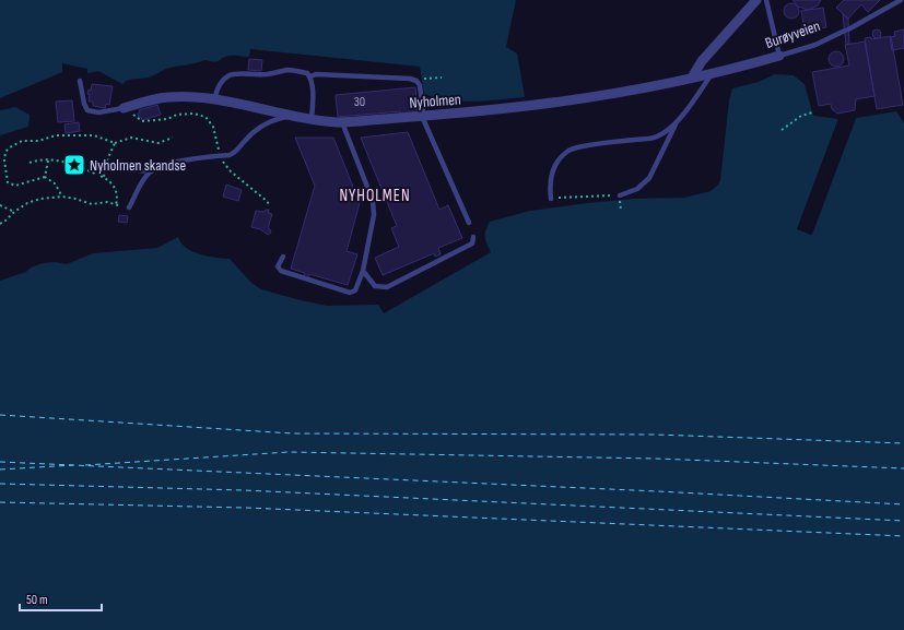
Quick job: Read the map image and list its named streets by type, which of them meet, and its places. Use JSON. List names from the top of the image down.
{
  "streets": {
    "street": ["Burøyveien", "Nyholmen"]
  },
  "crossings": [
    ["Burøyveien", "Nyholmen"]
  ],
  "districts": ["NYHOLMEN"],
  "places": {
    "place": ["Nyholmen skandse"]
  },
  "house_numbers": ["30"],
  "scale_bar": "50 m"
}
